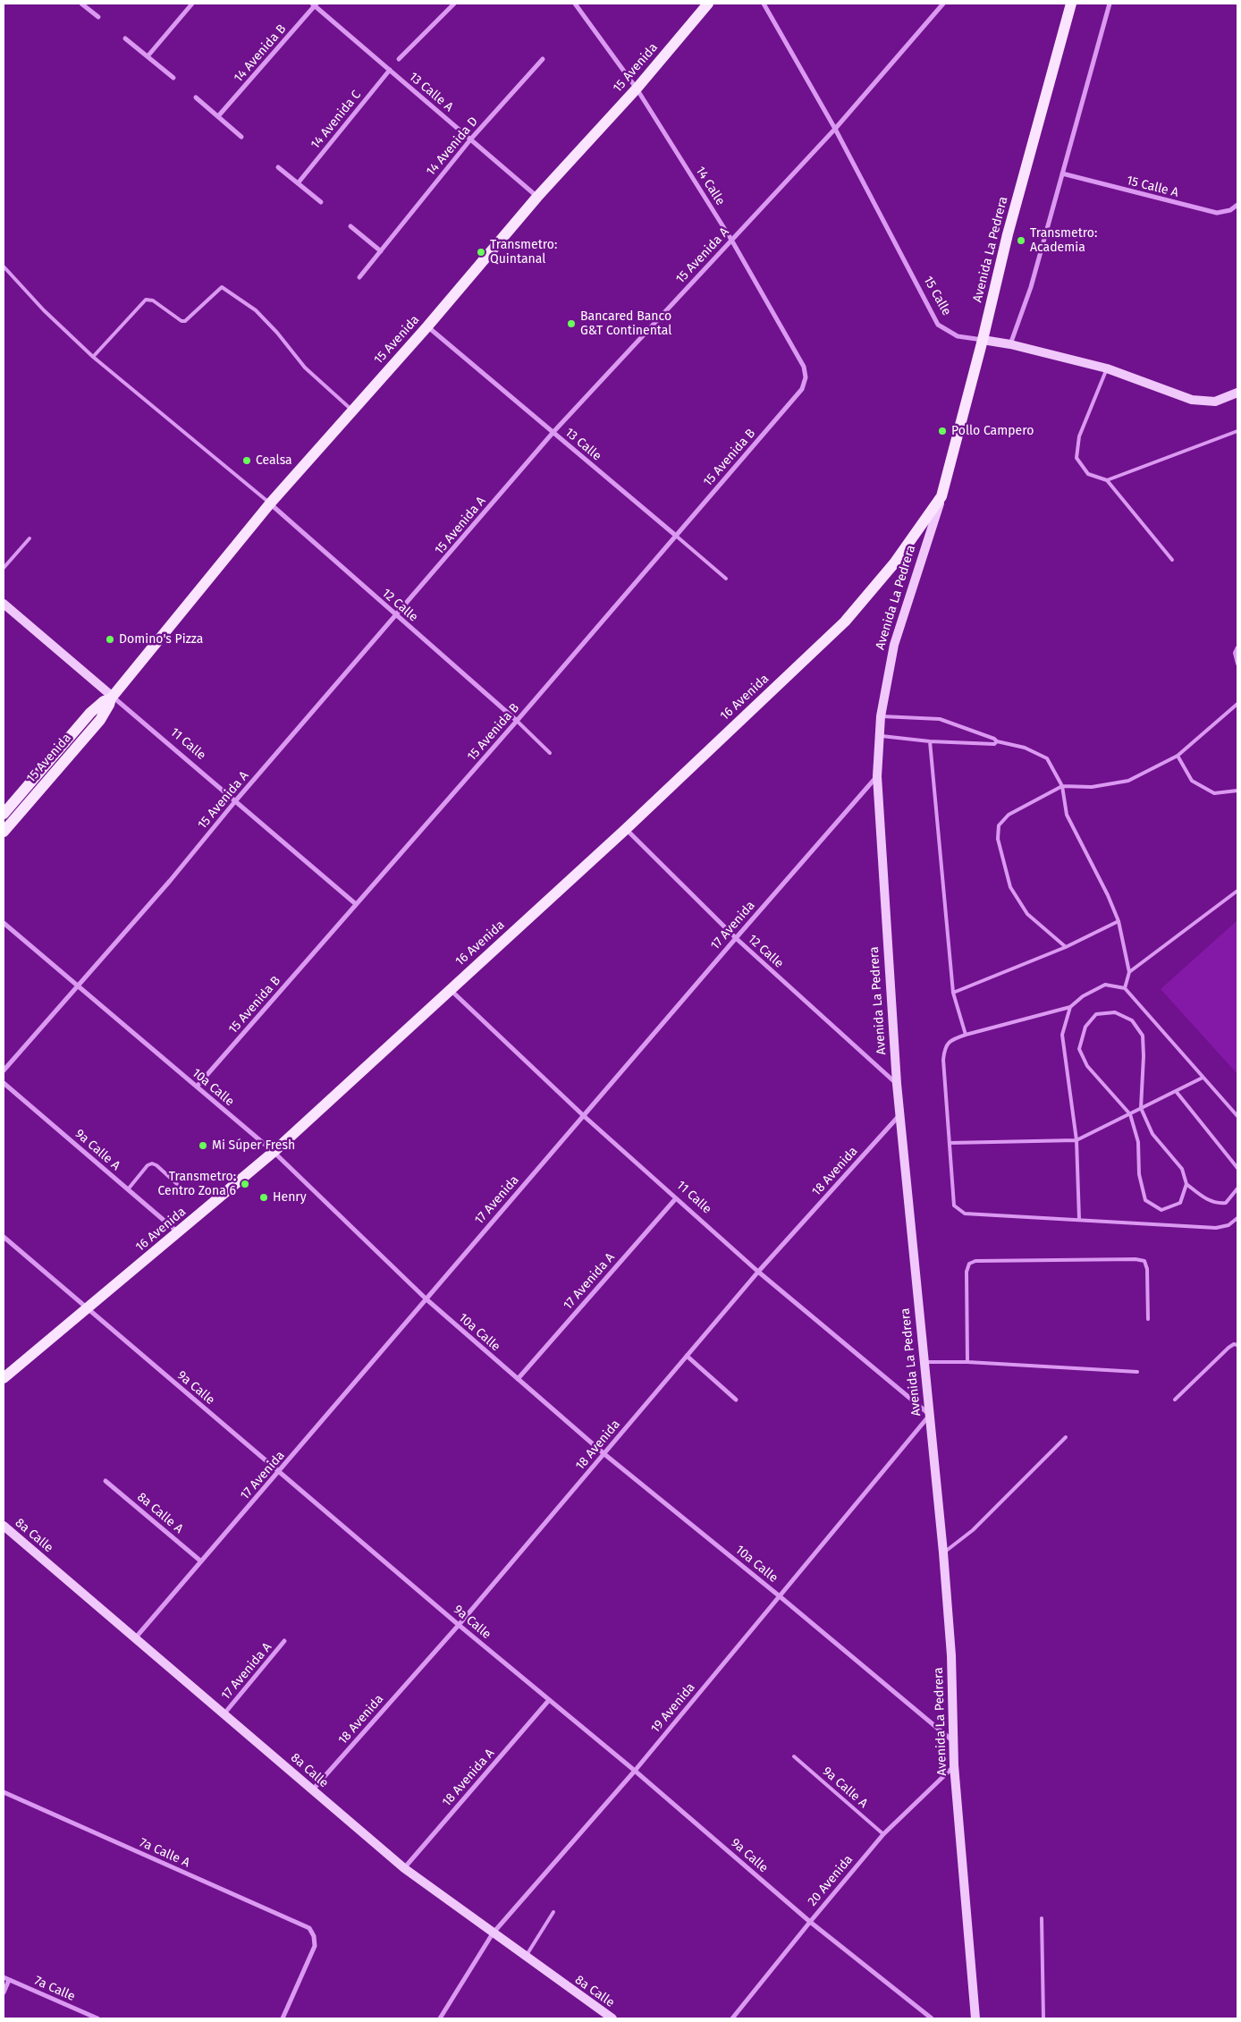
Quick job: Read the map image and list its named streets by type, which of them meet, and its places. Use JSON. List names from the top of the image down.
{
  "streets": {
    "main road": ["15 Avenida", "Avenida La Pedrera", "16 Avenida"],
    "street": [
      "14 Avenida B",
      "13 Calle A",
      "14 Avenida C",
      "14 Avenida D",
      "14 Calle",
      "15 Calle A",
      "15 Avenida A",
      "15 Calle",
      "13 Calle",
      "15 Avenida B",
      "12 Calle",
      "11 Calle",
      "17 Avenida",
      "10a Calle",
      "9a Calle A",
      "18 Avenida",
      "17 Avenida A",
      "9a Calle",
      "8a Calle A",
      "8a Calle",
      "19 Avenida",
      "18 Avenida A",
      "7a Calle A",
      "20 Avenida",
      "7a Calle"
    ]
  },
  "crossings": [
    ["14 Avenida B", "13 Calle A"],
    ["15 Avenida", "13 Calle A"],
    ["15 Avenida", "14 Calle"],
    ["15 Avenida", "13 Calle"],
    ["15 Avenida", "12 Calle"],
    ["15 Avenida", "11 Calle"],
    ["13 Calle A", "14 Avenida C"],
    ["13 Calle A", "14 Avenida D"],
    ["14 Calle", "15 Avenida A"],
    ["14 Calle", "15 Avenida B"],
    ["Avenida La Pedrera", "15 Calle"],
    ["Avenida La Pedrera", "12 Calle"],
    ["Avenida La Pedrera", "16 Avenida"],
    ["Avenida La Pedrera", "11 Calle"],
    ["Avenida La Pedrera", "17 Avenida"],
    ["Avenida La Pedrera", "10a Calle"],
    ["Avenida La Pedrera", "18 Avenida"],
    ["Avenida La Pedrera", "19 Avenida"],
    ["Avenida La Pedrera", "20 Avenida"],
    ["15 Avenida A", "15 Calle"],
    ["15 Avenida A", "13 Calle"],
    ["15 Avenida A", "12 Calle"],
    ["15 Avenida A", "11 Calle"],
    ["15 Avenida A", "10a Calle"],
    ["13 Calle", "15 Avenida B"],
    ["15 Avenida B", "12 Calle"],
    ["15 Avenida B", "11 Calle"],
    ["15 Avenida B", "10a Calle"],
    ["12 Calle", "16 Avenida"],
    ["12 Calle", "17 Avenida"],
    ["16 Avenida", "11 Calle"],
    ["16 Avenida", "10a Calle"],
    ["16 Avenida", "9a Calle A"],
    ["16 Avenida", "9a Calle"],
    ["11 Calle", "17 Avenida"],
    ["11 Calle", "18 Avenida"],
    ["11 Calle", "17 Avenida A"],
    ["11 Calle", "19 Avenida"],
    ["17 Avenida", "10a Calle"],
    ["17 Avenida", "9a Calle"],
    ["17 Avenida", "8a Calle A"],
    ["17 Avenida", "8a Calle"],
    ["10a Calle", "18 Avenida"],
    ["10a Calle", "17 Avenida A"],
    ["10a Calle", "19 Avenida"],
    ["9a Calle A", "20 Avenida"],
    ["18 Avenida", "9a Calle"],
    ["18 Avenida", "8a Calle"],
    ["17 Avenida A", "8a Calle"],
    ["9a Calle", "19 Avenida"],
    ["9a Calle", "18 Avenida A"],
    ["9a Calle", "20 Avenida"],
    ["8a Calle", "19 Avenida"],
    ["8a Calle", "18 Avenida A"]
  ],
  "places": [
    "Transmetro: Academia",
    "Transmetro: Quintanal",
    "Bancared Banco G&T Continental",
    "Pollo Campero",
    "Cealsa",
    "Domino's Pizza",
    "Mi Súper Fresh",
    "Transmetro: Centro Zona 6",
    "Henry"
  ]
}
